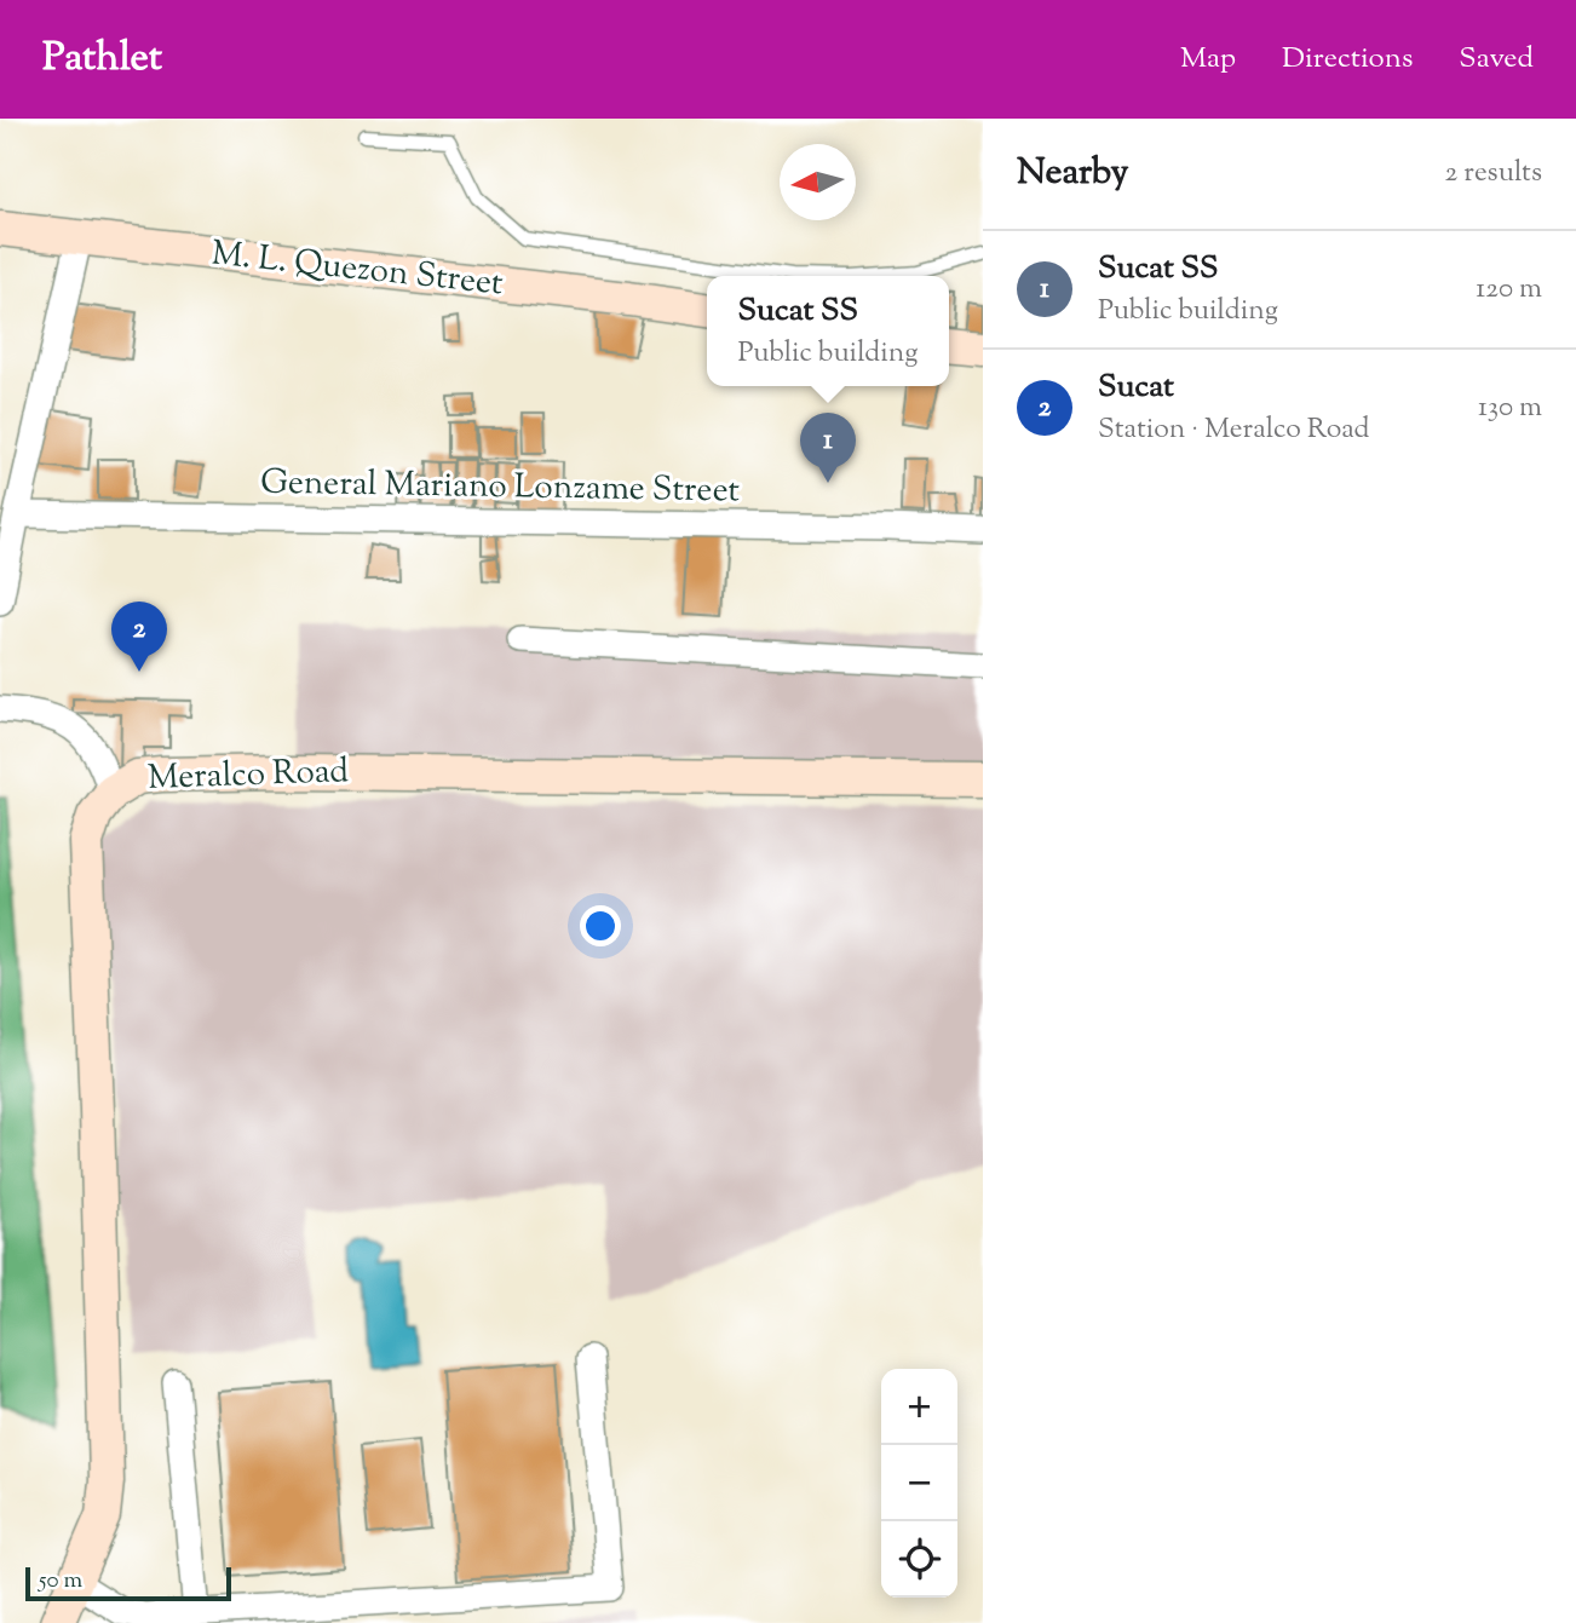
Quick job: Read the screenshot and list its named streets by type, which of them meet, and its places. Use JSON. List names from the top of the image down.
{
  "streets": {
    "main road": ["M. L. Quezon Street", "Meralco Road"],
    "street": ["General Mariano Lonzame Street"]
  },
  "scale_bar": "50 m",
  "north": "left",
  "page": {
    "header": "Pathlet",
    "nav": ["Map", "Directions", "Saved"],
    "heading": ["Nearby", "2 results"],
    "list": [
      {
        "mark": "1",
        "name": "Sucat SS",
        "note": "Public building",
        "value": "120 m"
      },
      {
        "mark": "2",
        "name": "Sucat",
        "note": "Station · Meralco Road",
        "value": "130 m"
      }
    ],
    "popup": ["Sucat SS", "Public building"],
    "pins": ["1", "2"],
    "map_buttons": ["+", "−"],
    "scale": "50 m"
  }
}
